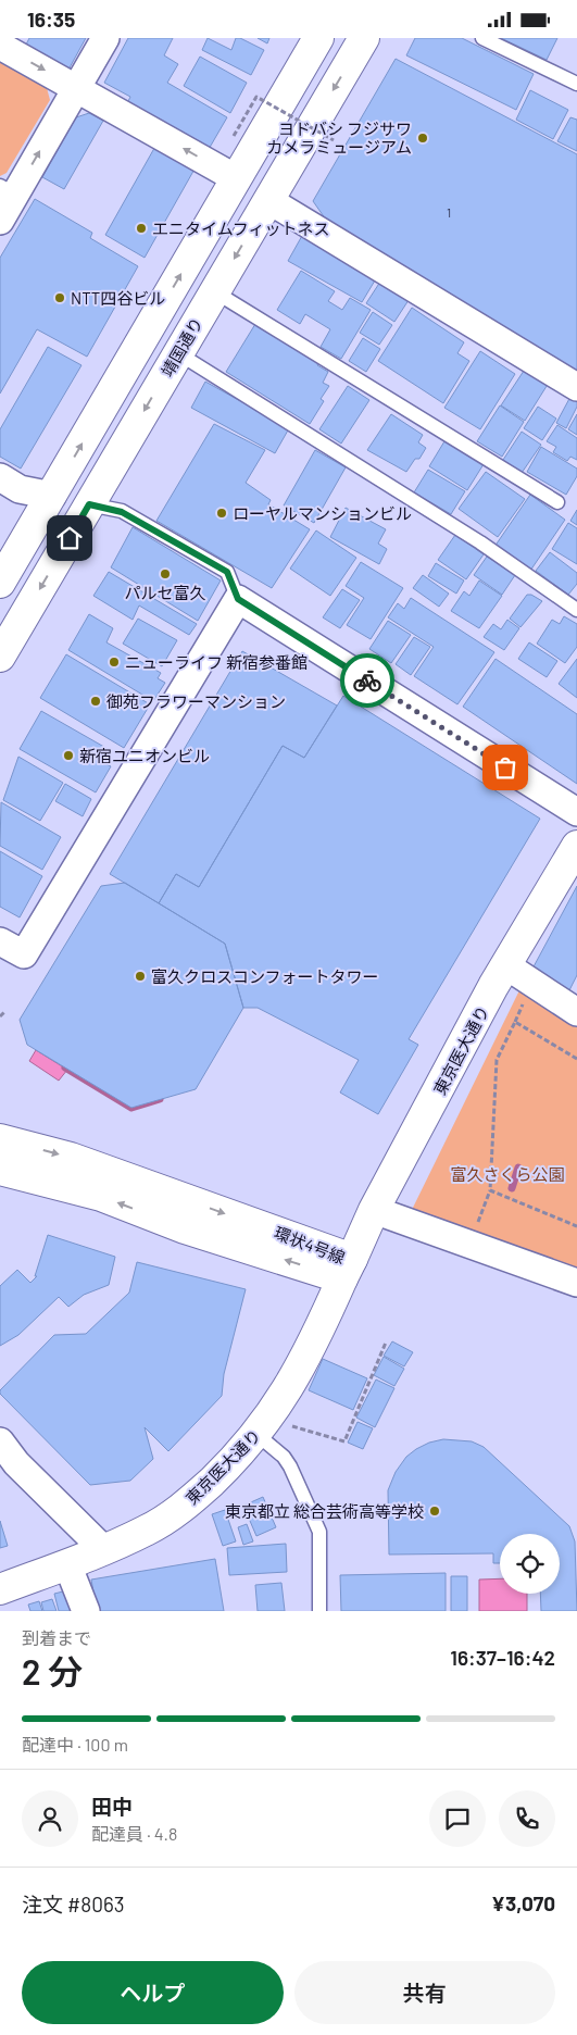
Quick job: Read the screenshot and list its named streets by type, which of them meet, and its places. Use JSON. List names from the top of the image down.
{
  "streets": {
    "main road": ["靖国通り", "東京医大通り", "環状4号線"]
  },
  "crossings": [
    ["東京医大通り", "環状4号線"]
  ],
  "parks": ["富久さくら公園"],
  "places": [
    "ヨドバシ フジサワ カメラミュージアム",
    "エニタイムフィットネス",
    "NTT四谷ビル",
    "ローヤルマンションビル",
    "パルセ富久",
    "ニューライフ 新宿参番館",
    "御苑フラワーマンション",
    "新宿ユニオンビル",
    "富久クロスコンフォートタワー",
    "東京都立 総合芸術高等学校"
  ],
  "house_numbers": ["1"],
  "page": {
    "status": "16:35",
    "heading": ["2 分", "到着まで", "16:37–16:42"],
    "panel": [
      "田中",
      "配達員 · 4.8",
      "注文 #8063",
      "¥3,070"
    ],
    "bar": "配達中 · 100 m",
    "buttons": ["ヘルプ", "共有"]
  }
}
